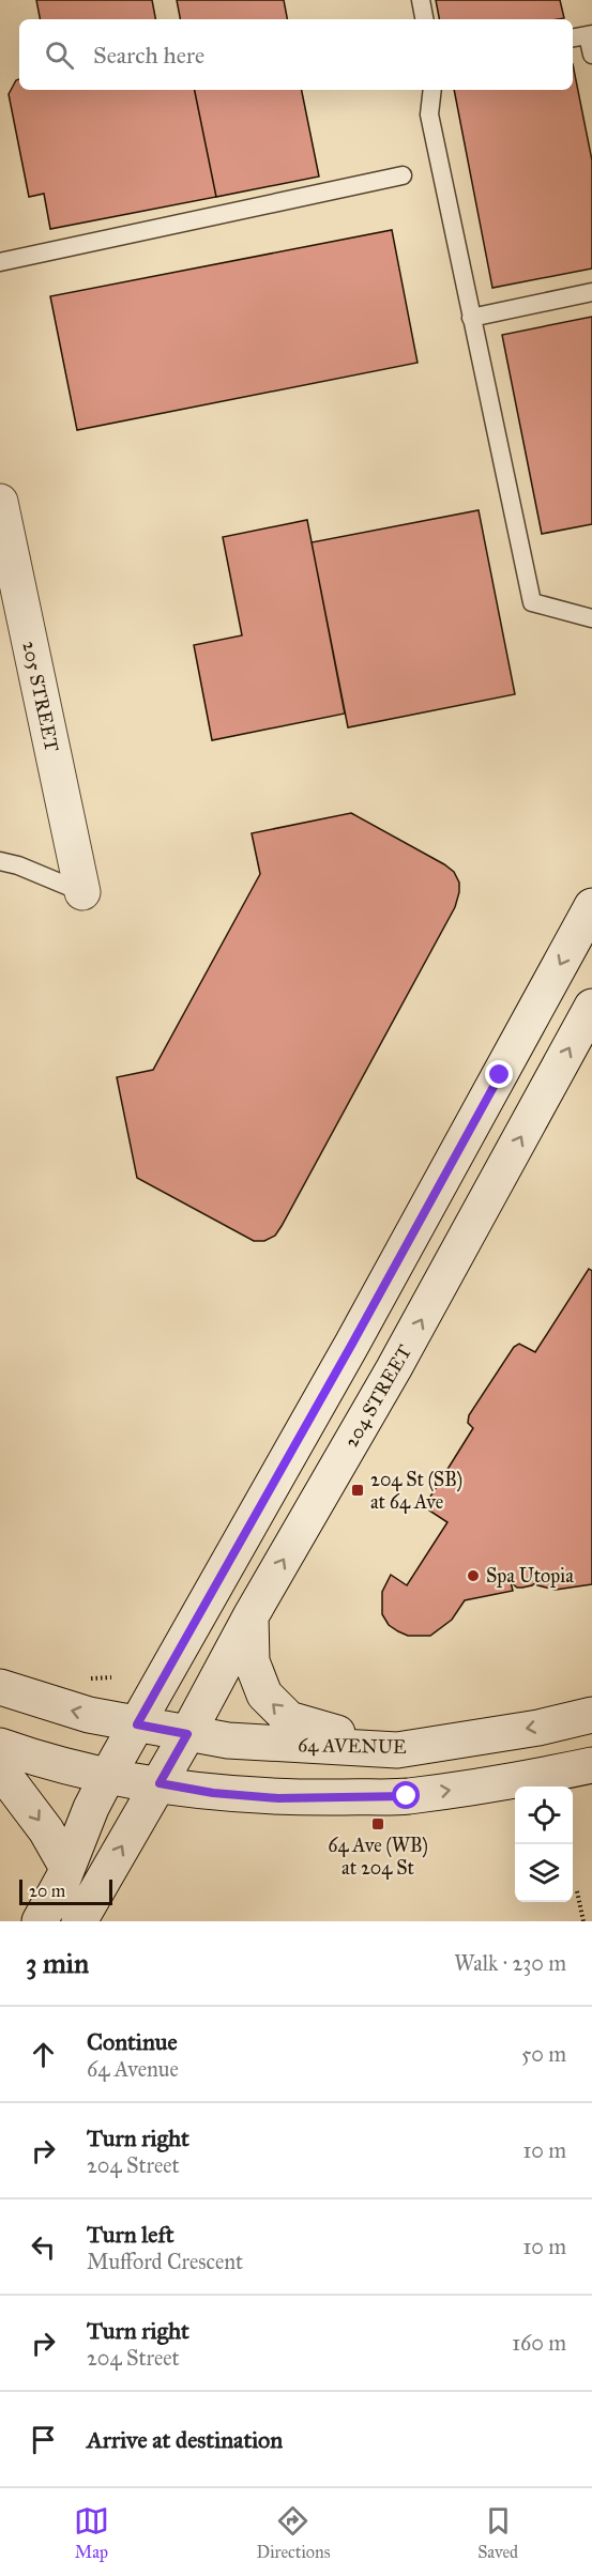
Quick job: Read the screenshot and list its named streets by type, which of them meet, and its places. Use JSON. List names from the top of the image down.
{
  "streets": {
    "main road": ["205 STREET", "204 STREET", "64 AVENUE"]
  },
  "crossings": [
    ["204 STREET", "64 AVENUE"]
  ],
  "places": {
    "transit": ["204 St (SB) at 64 Ave", "64 Ave (WB) at 204 St"],
    "other": ["Spa Utopia"]
  },
  "scale_bar": "20 m",
  "page": {
    "search": "Search here",
    "scale": "20 m",
    "heading": ["3 min", "Walk · 230 m"],
    "list": [
      ["Continue", "64 Avenue", "50 m"],
      ["Turn right", "204 Street", "10 m"],
      ["Turn left", "Mufford Crescent", "10 m"],
      ["Turn right", "204 Street", "160 m"],
      "Arrive at destination"
    ],
    "nav": ["Map", "Directions", "Saved"]
  }
}
